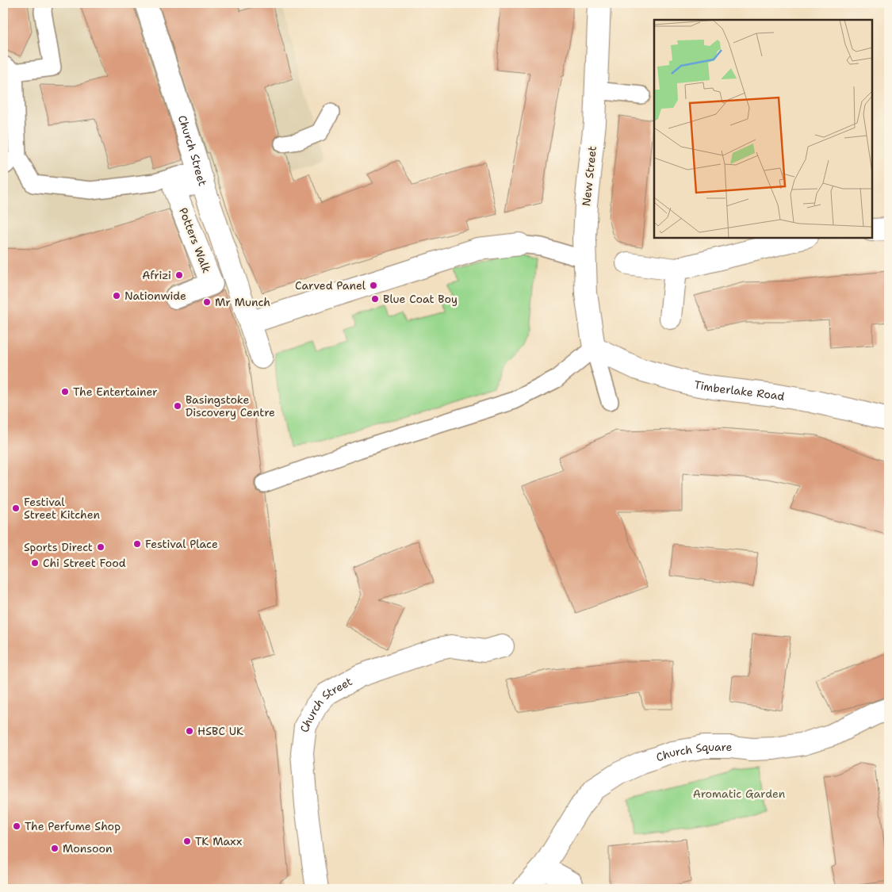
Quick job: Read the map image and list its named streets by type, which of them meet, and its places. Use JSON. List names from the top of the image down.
{
  "streets": {
    "street": [
      "Church Street",
      "New Street",
      "Potters Walk",
      "Timberlake Road",
      "Church Square"
    ]
  },
  "crossings": [
    ["Church Street", "Potters Walk"],
    ["New Street", "Timberlake Road"]
  ],
  "parks": ["Aromatic Garden"],
  "places": [
    "Afrizi",
    "Carved Panel",
    "Nationwide",
    "Blue Coat Boy",
    "Mr Munch",
    "The Entertainer",
    "Basingstoke Discovery Centre",
    "Festival Street Kitchen",
    "Festival Place",
    "Sports Direct",
    "Chi Street Food",
    "HSBC UK",
    "The Perfume Shop",
    "TK Maxx",
    "Monsoon"
  ]
}
